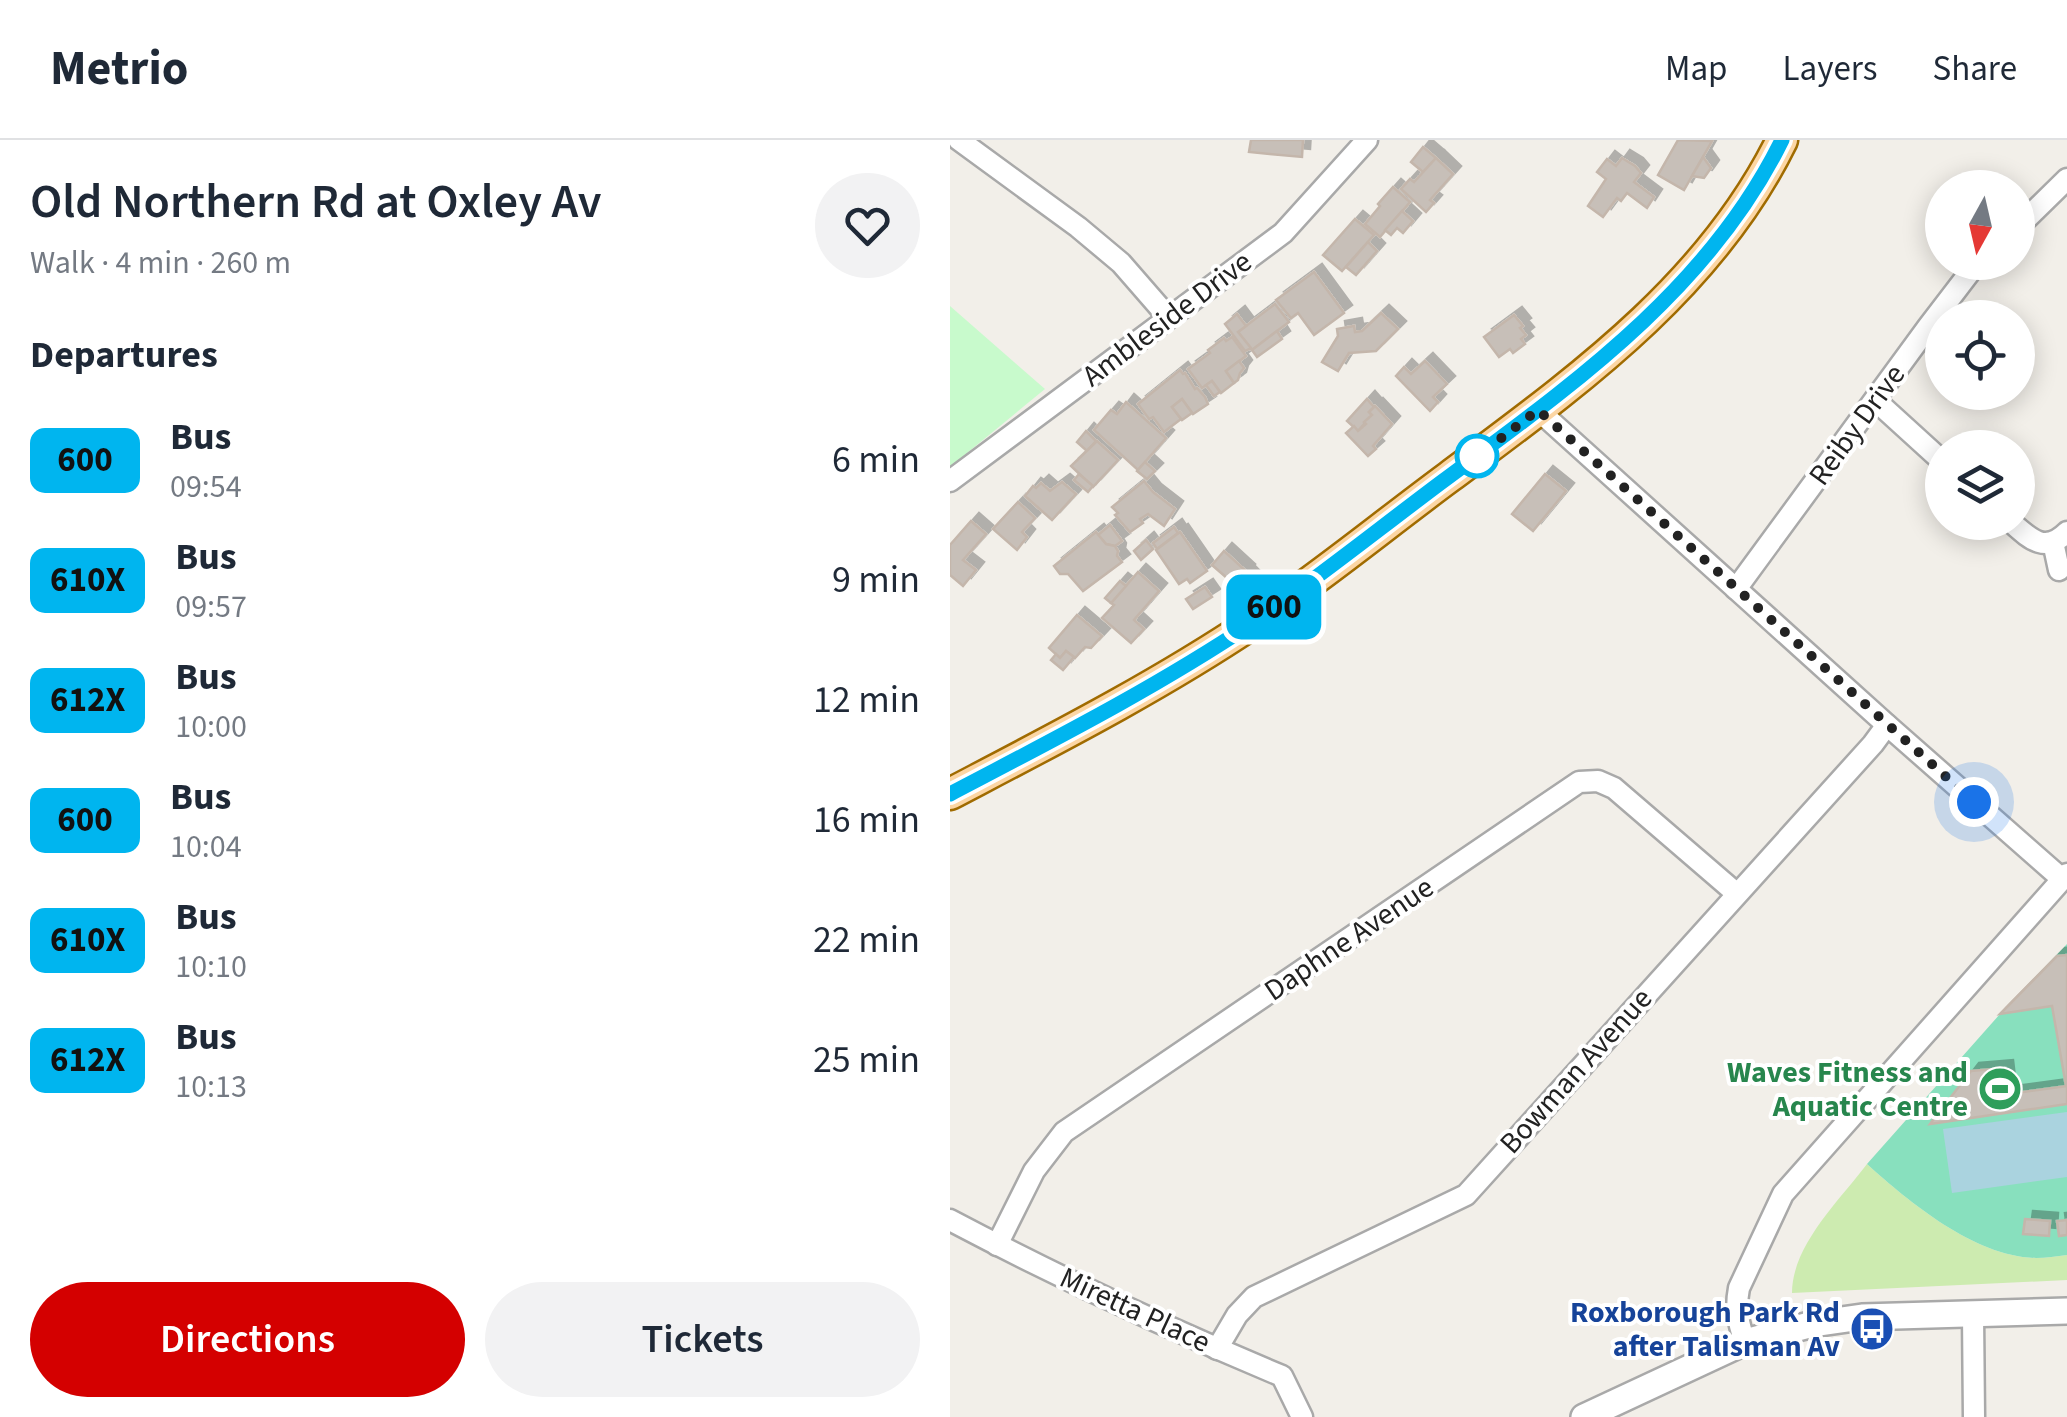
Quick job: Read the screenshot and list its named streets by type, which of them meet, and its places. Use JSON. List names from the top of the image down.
{
  "streets": {
    "street": [
      "Ambleside Drive",
      "Reiby Drive",
      "Daphne Avenue",
      "Bowman Avenue",
      "Miretta Place"
    ]
  },
  "crossings": [
    ["Daphne Avenue", "Bowman Avenue"],
    ["Daphne Avenue", "Miretta Place"],
    ["Bowman Avenue", "Miretta Place"]
  ],
  "places": {
    "sports": ["Waves Fitness and Aquatic Centre"],
    "bus stop": ["Roxborough Park Rd after Talisman Av"]
  },
  "lines": ["bus line 600"],
  "north": "bottom",
  "page": {
    "header": "Metrio",
    "nav": ["Map", "Layers", "Share"],
    "heading": [
      ["Old Northern Rd at Oxley Av", "Walk · 4 min · 260 m"],
      "Departures"
    ],
    "on_map": "600",
    "list": [
      {
        "mark": "600",
        "name": "Bus",
        "note": "09:54",
        "value": "6 min"
      },
      {
        "mark": "610X",
        "name": "Bus",
        "note": "09:57",
        "value": "9 min"
      },
      {
        "mark": "612X",
        "name": "Bus",
        "note": "10:00",
        "value": "12 min"
      },
      {
        "mark": "600",
        "name": "Bus",
        "note": "10:04",
        "value": "16 min"
      },
      {
        "mark": "610X",
        "name": "Bus",
        "note": "10:10",
        "value": "22 min"
      },
      {
        "mark": "612X",
        "name": "Bus",
        "note": "10:13",
        "value": "25 min"
      }
    ],
    "buttons": ["Directions", "Tickets"]
  }
}
